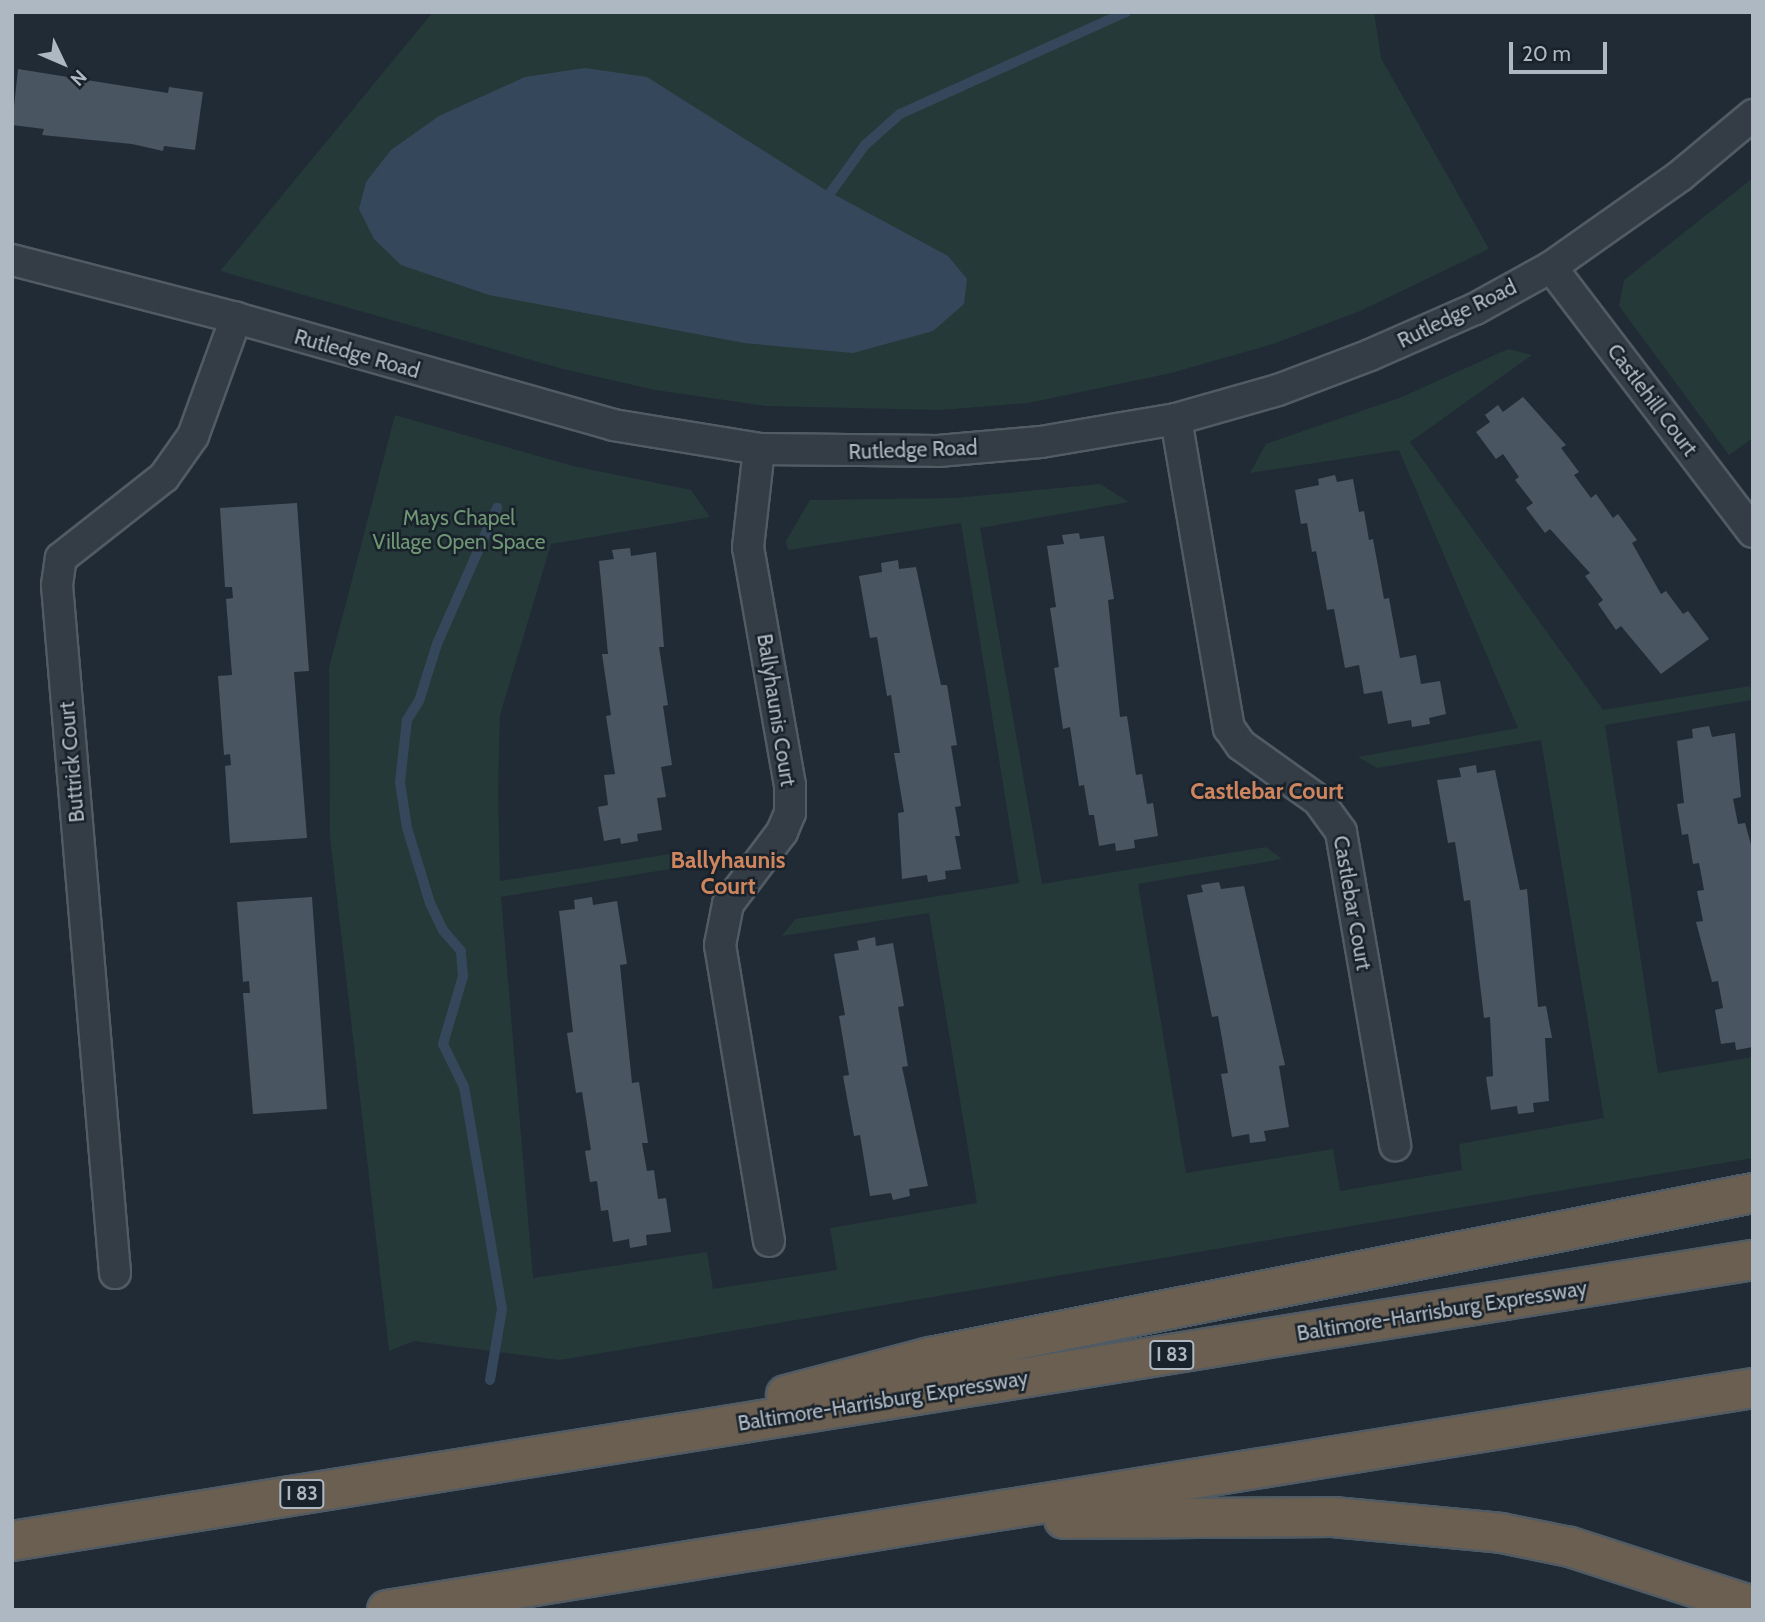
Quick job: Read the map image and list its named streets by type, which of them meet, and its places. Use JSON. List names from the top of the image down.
{
  "streets": {
    "highway": ["Baltimore-Harrisburg Expressway", "I 83"],
    "street": [
      "Rutledge Road",
      "Castlehill Court",
      "Ballyhaunis Court",
      "Buttrick Court",
      "Castlebar Court"
    ]
  },
  "crossings": [
    ["Rutledge Road", "Castlehill Court"],
    ["Rutledge Road", "Ballyhaunis Court"],
    ["Rutledge Road", "Buttrick Court"],
    ["Rutledge Road", "Castlebar Court"]
  ],
  "districts": ["Castlebar Court", "Ballyhaunis Court"],
  "parks": ["Mays Chapel Village Open Space"],
  "scale_bar": "20 m",
  "north": "bottom right"
}
